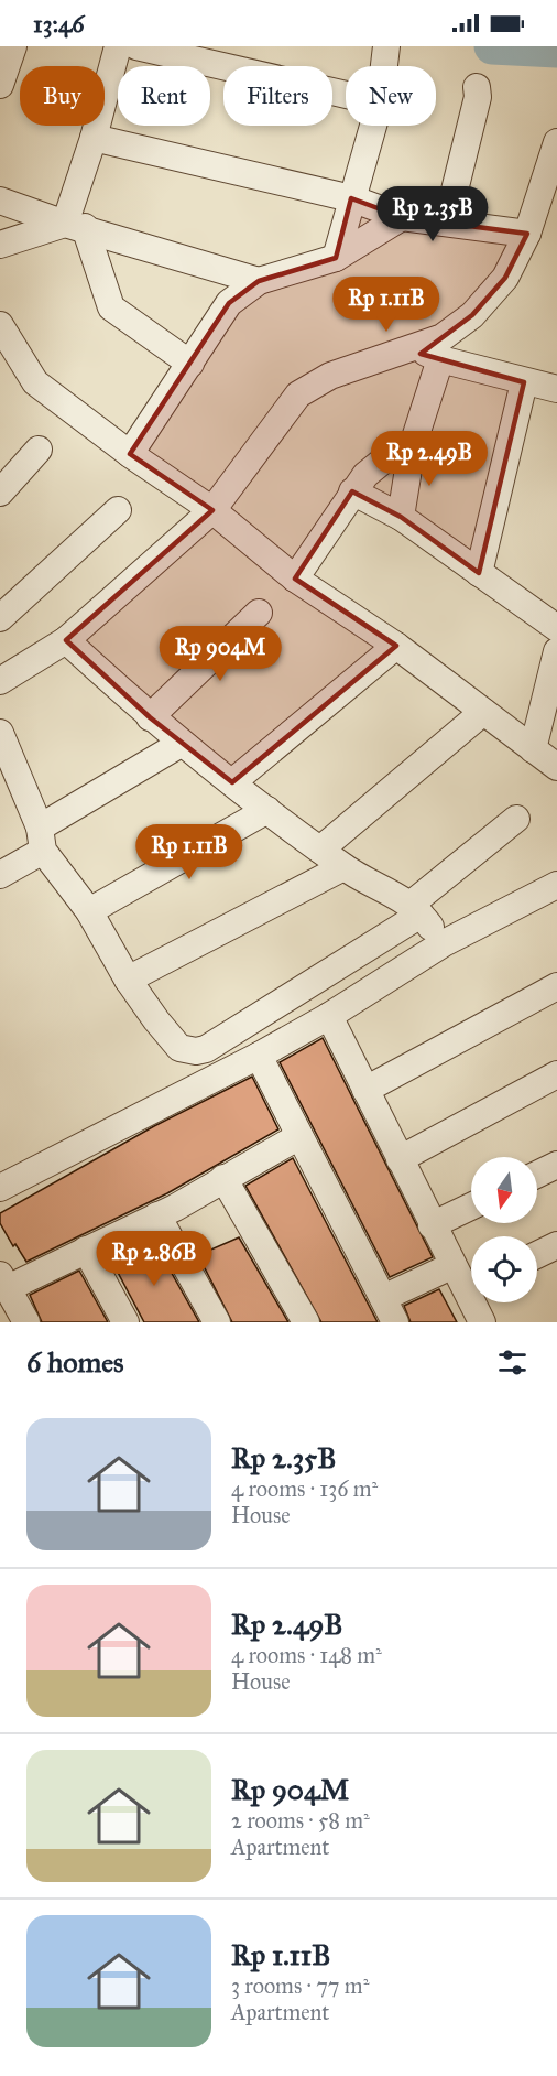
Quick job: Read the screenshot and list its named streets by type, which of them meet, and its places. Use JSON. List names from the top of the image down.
{
  "north": "bottom",
  "page": {
    "status": "13:46",
    "chip": [
      "Buy",
      "Rent",
      "Filters",
      "New"
    ],
    "price": [
      "Rp 2.35B",
      "Rp 1.11B",
      "Rp 2.49B",
      "Rp 904M",
      "Rp 1.11B",
      "Rp 2.86B"
    ],
    "heading": "6 homes",
    "list": [
      {
        "name": "Rp 2.35B",
        "note": "4 rooms · 136 m² · House"
      },
      {
        "name": "Rp 2.49B",
        "note": "4 rooms · 148 m² · House"
      },
      {
        "name": "Rp 904M",
        "note": "2 rooms · 58 m² · Apartment"
      },
      {
        "name": "Rp 1.11B",
        "note": "3 rooms · 77 m² · Apartment"
      }
    ]
  }
}
